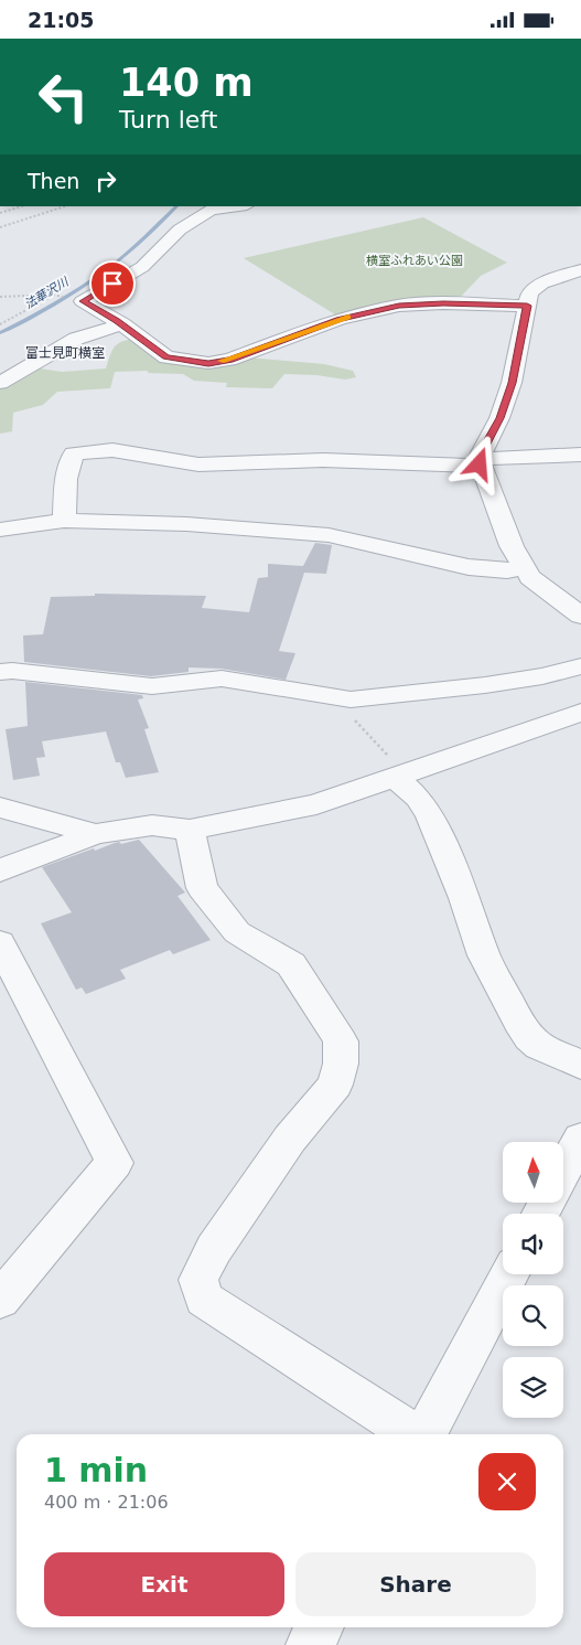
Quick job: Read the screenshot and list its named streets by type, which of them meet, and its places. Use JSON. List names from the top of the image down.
{
  "districts": ["富士見町横室"],
  "water": ["法華沢川"],
  "parks": ["横室ふれあい公園"],
  "north": "top",
  "page": {
    "status": "21:05",
    "turn": ["140 m", "Turn left"],
    "then": "Then",
    "heading": ["1 min", "400 m · 21:06"],
    "buttons": ["Exit", "Share"]
  }
}
